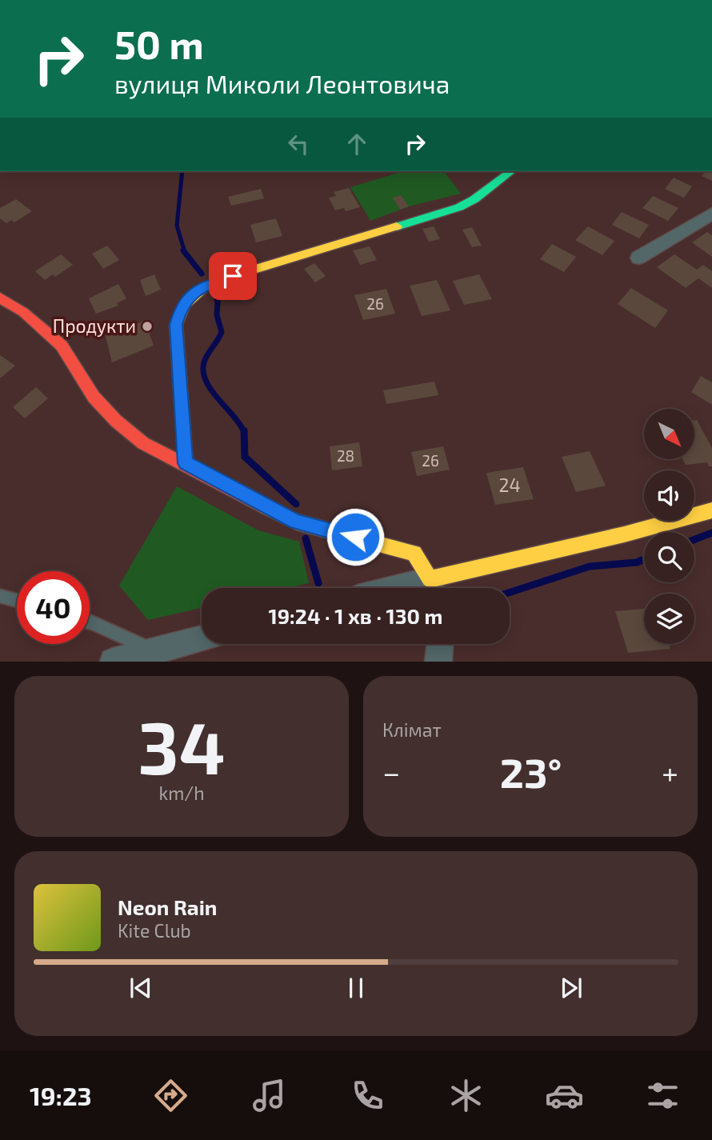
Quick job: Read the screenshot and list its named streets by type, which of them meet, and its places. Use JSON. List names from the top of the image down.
{
  "places": ["Продукти"],
  "house_numbers": [
    "26",
    "28",
    "26",
    "24"
  ],
  "north": "bottom right",
  "page": {
    "turn": ["50 m", "вулиця Миколи Леонтовича"],
    "limit": "40",
    "trip": "19:24 · 1 хв · 130 m",
    "tile": [
      ["34", "km/h"],
      "Клімат"
    ],
    "heat": ["−", "23°", "+"],
    "song": ["Neon Rain", "Kite Club"],
    "tabs": "19:23"
  }
}
